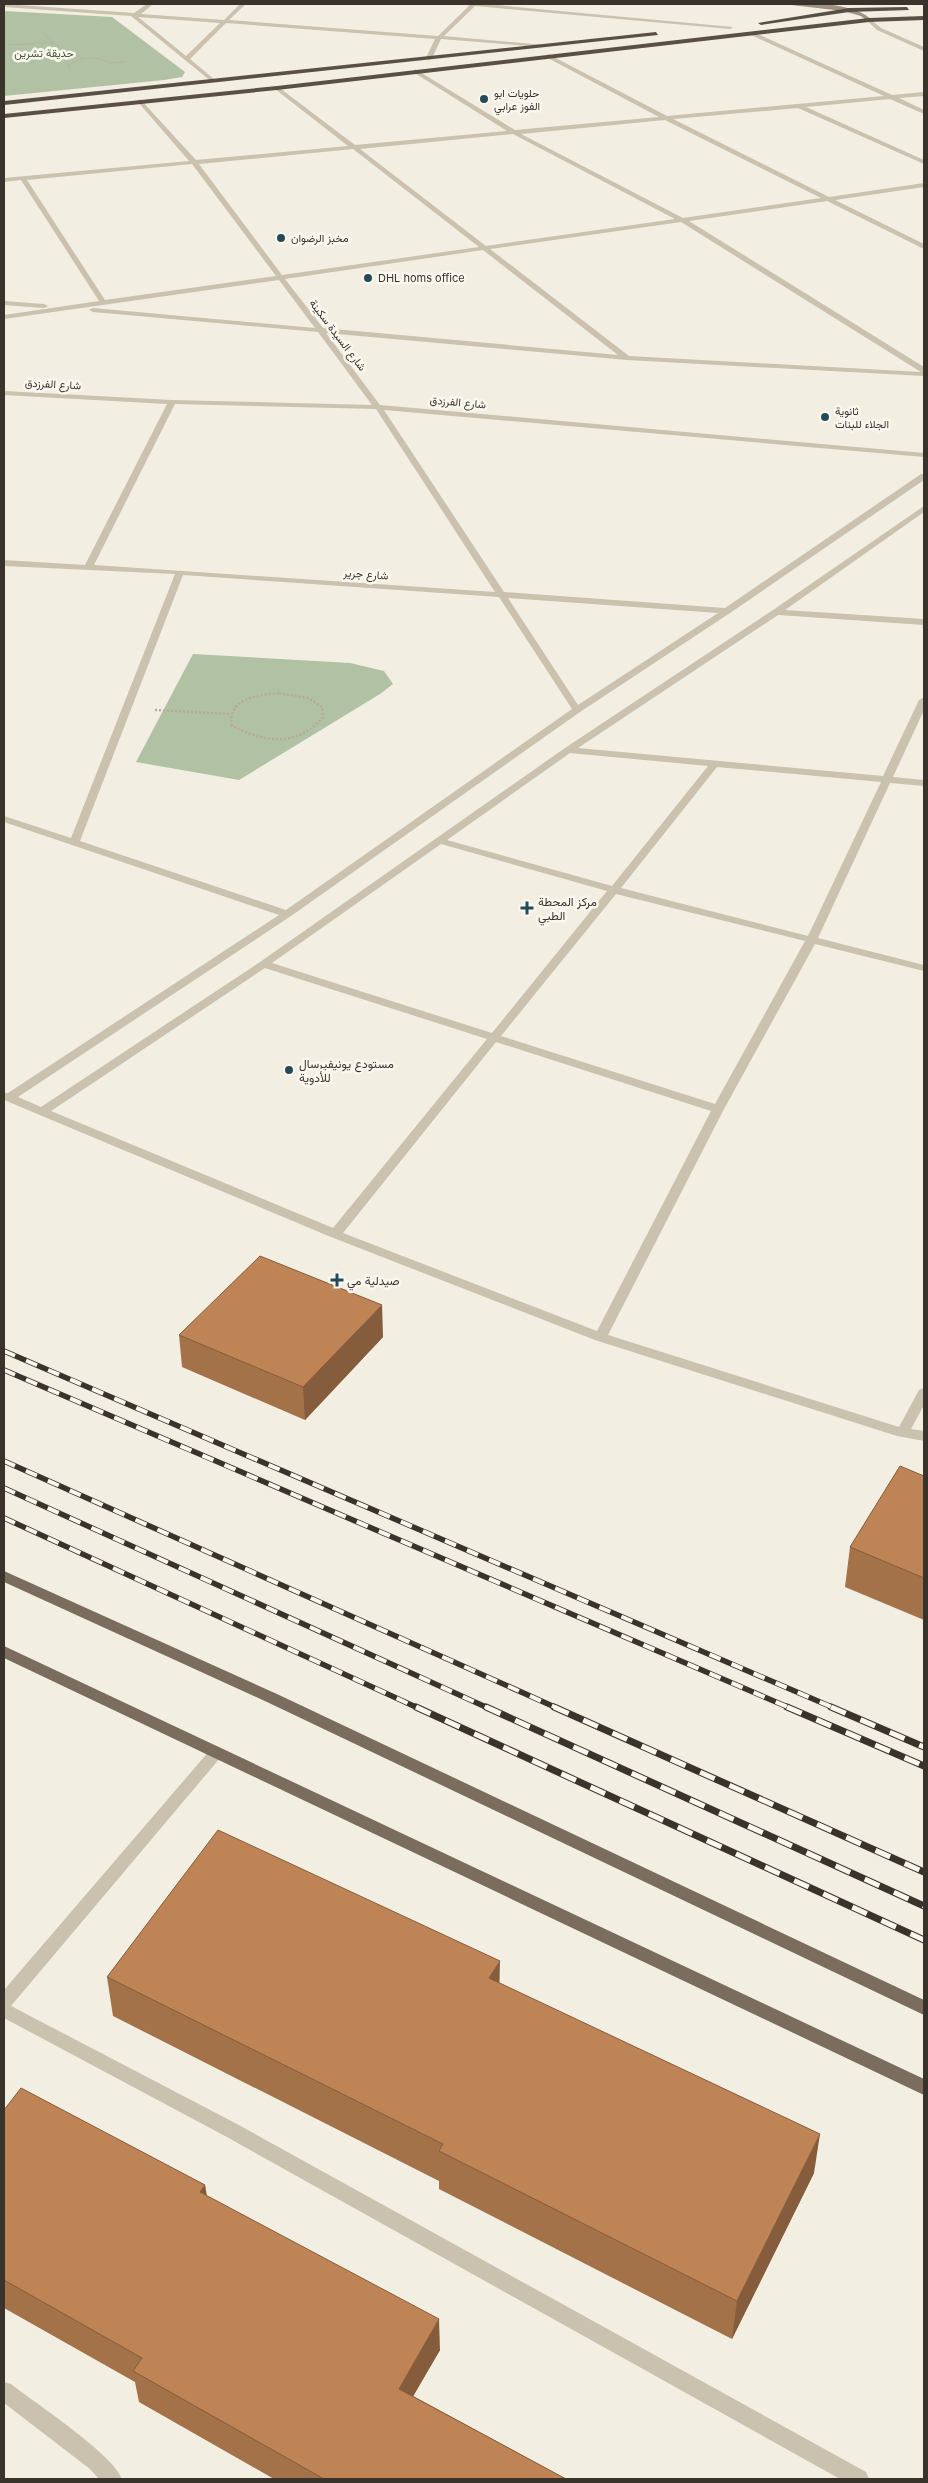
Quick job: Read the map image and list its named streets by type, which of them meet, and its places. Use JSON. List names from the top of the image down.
{
  "streets": {
    "street": ["شارع السيدة سكينة", "شارع الفرزدق", "شارع جرير"]
  },
  "crossings": [
    ["شارع السيدة سكينة", "شارع الفرزدق"],
    ["شارع السيدة سكينة", "شارع جرير"]
  ],
  "parks": ["حديقة تشرين"],
  "places": {
    "other": [
      "حلويات ابو الفوز عرابي",
      "مخبز الرضوان",
      "DHL homs office",
      "ثانوية الجلاء للبنات",
      "مستودع يونيفيرسال للأدوية"
    ],
    "health": ["مركز المحطة الطبي", "صيدلية مي"]
  }
}
